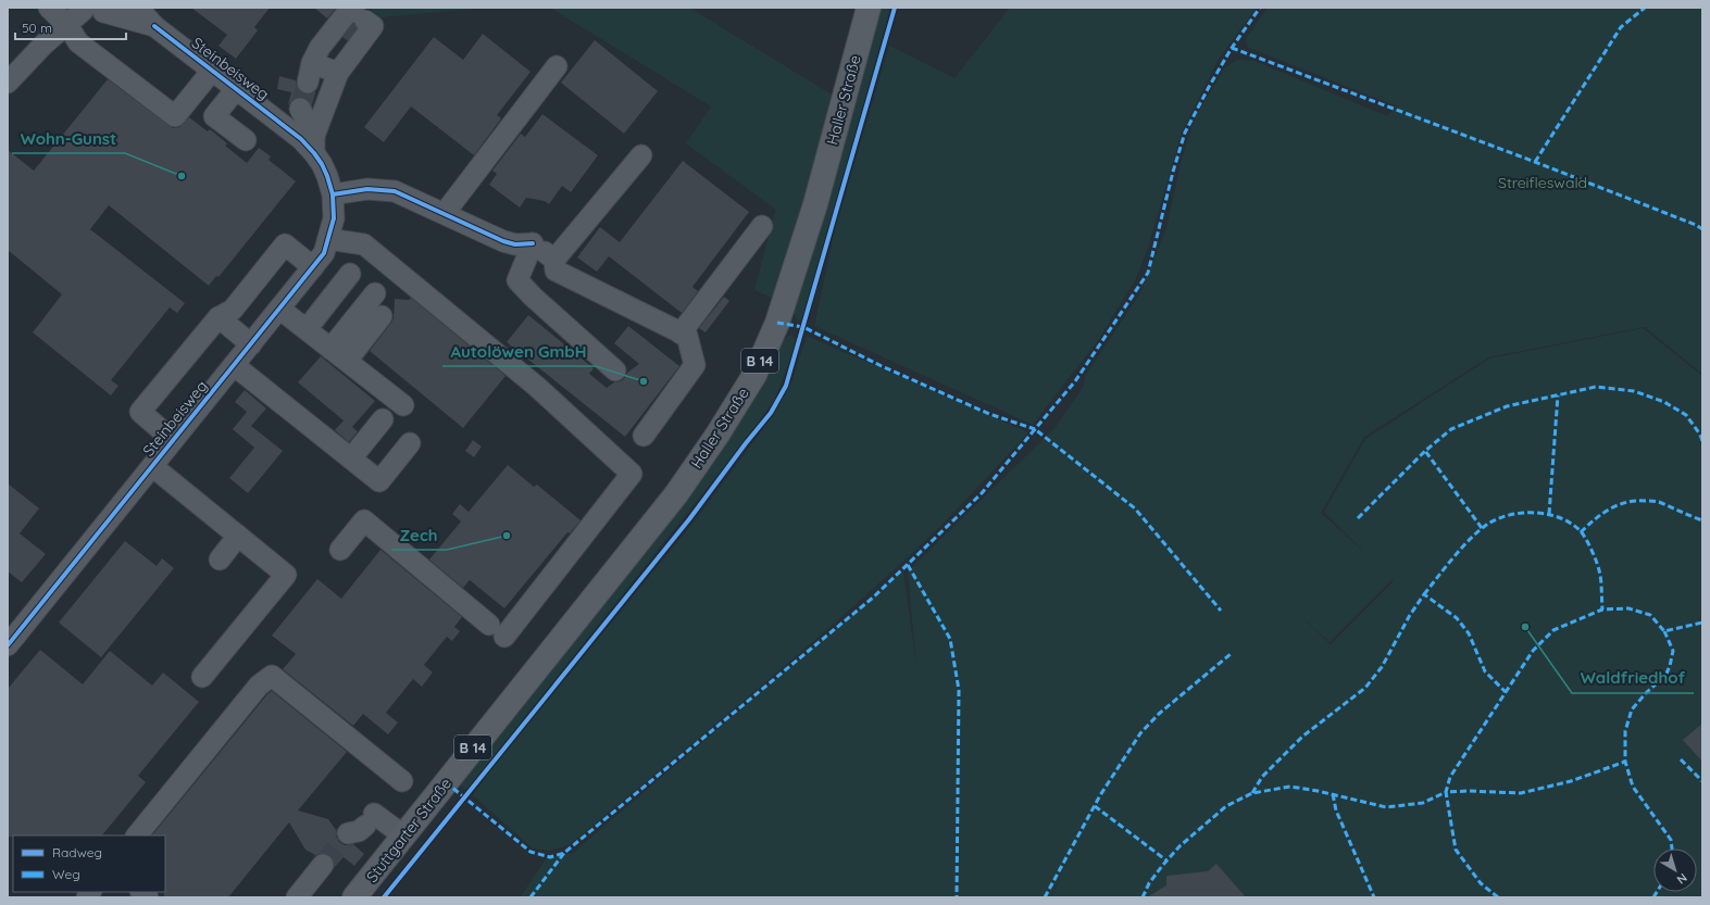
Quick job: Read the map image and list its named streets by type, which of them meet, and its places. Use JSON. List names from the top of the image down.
{
  "streets": {
    "main road": ["Haller Straße", "B 14", "Stuttgarter Straße"],
    "street": ["Steinbeisweg"]
  },
  "crossings": [
    ["Haller Straße", "Stuttgarter Straße"]
  ],
  "parks": ["Streifleswald"],
  "places": [
    "Wohn-Gunst",
    "Autolöwen GmbH",
    "Zech",
    "Waldfriedhof"
  ],
  "legend": ["Radweg", "Weg"],
  "scale_bar": "50 m",
  "north": "bottom right"
}
